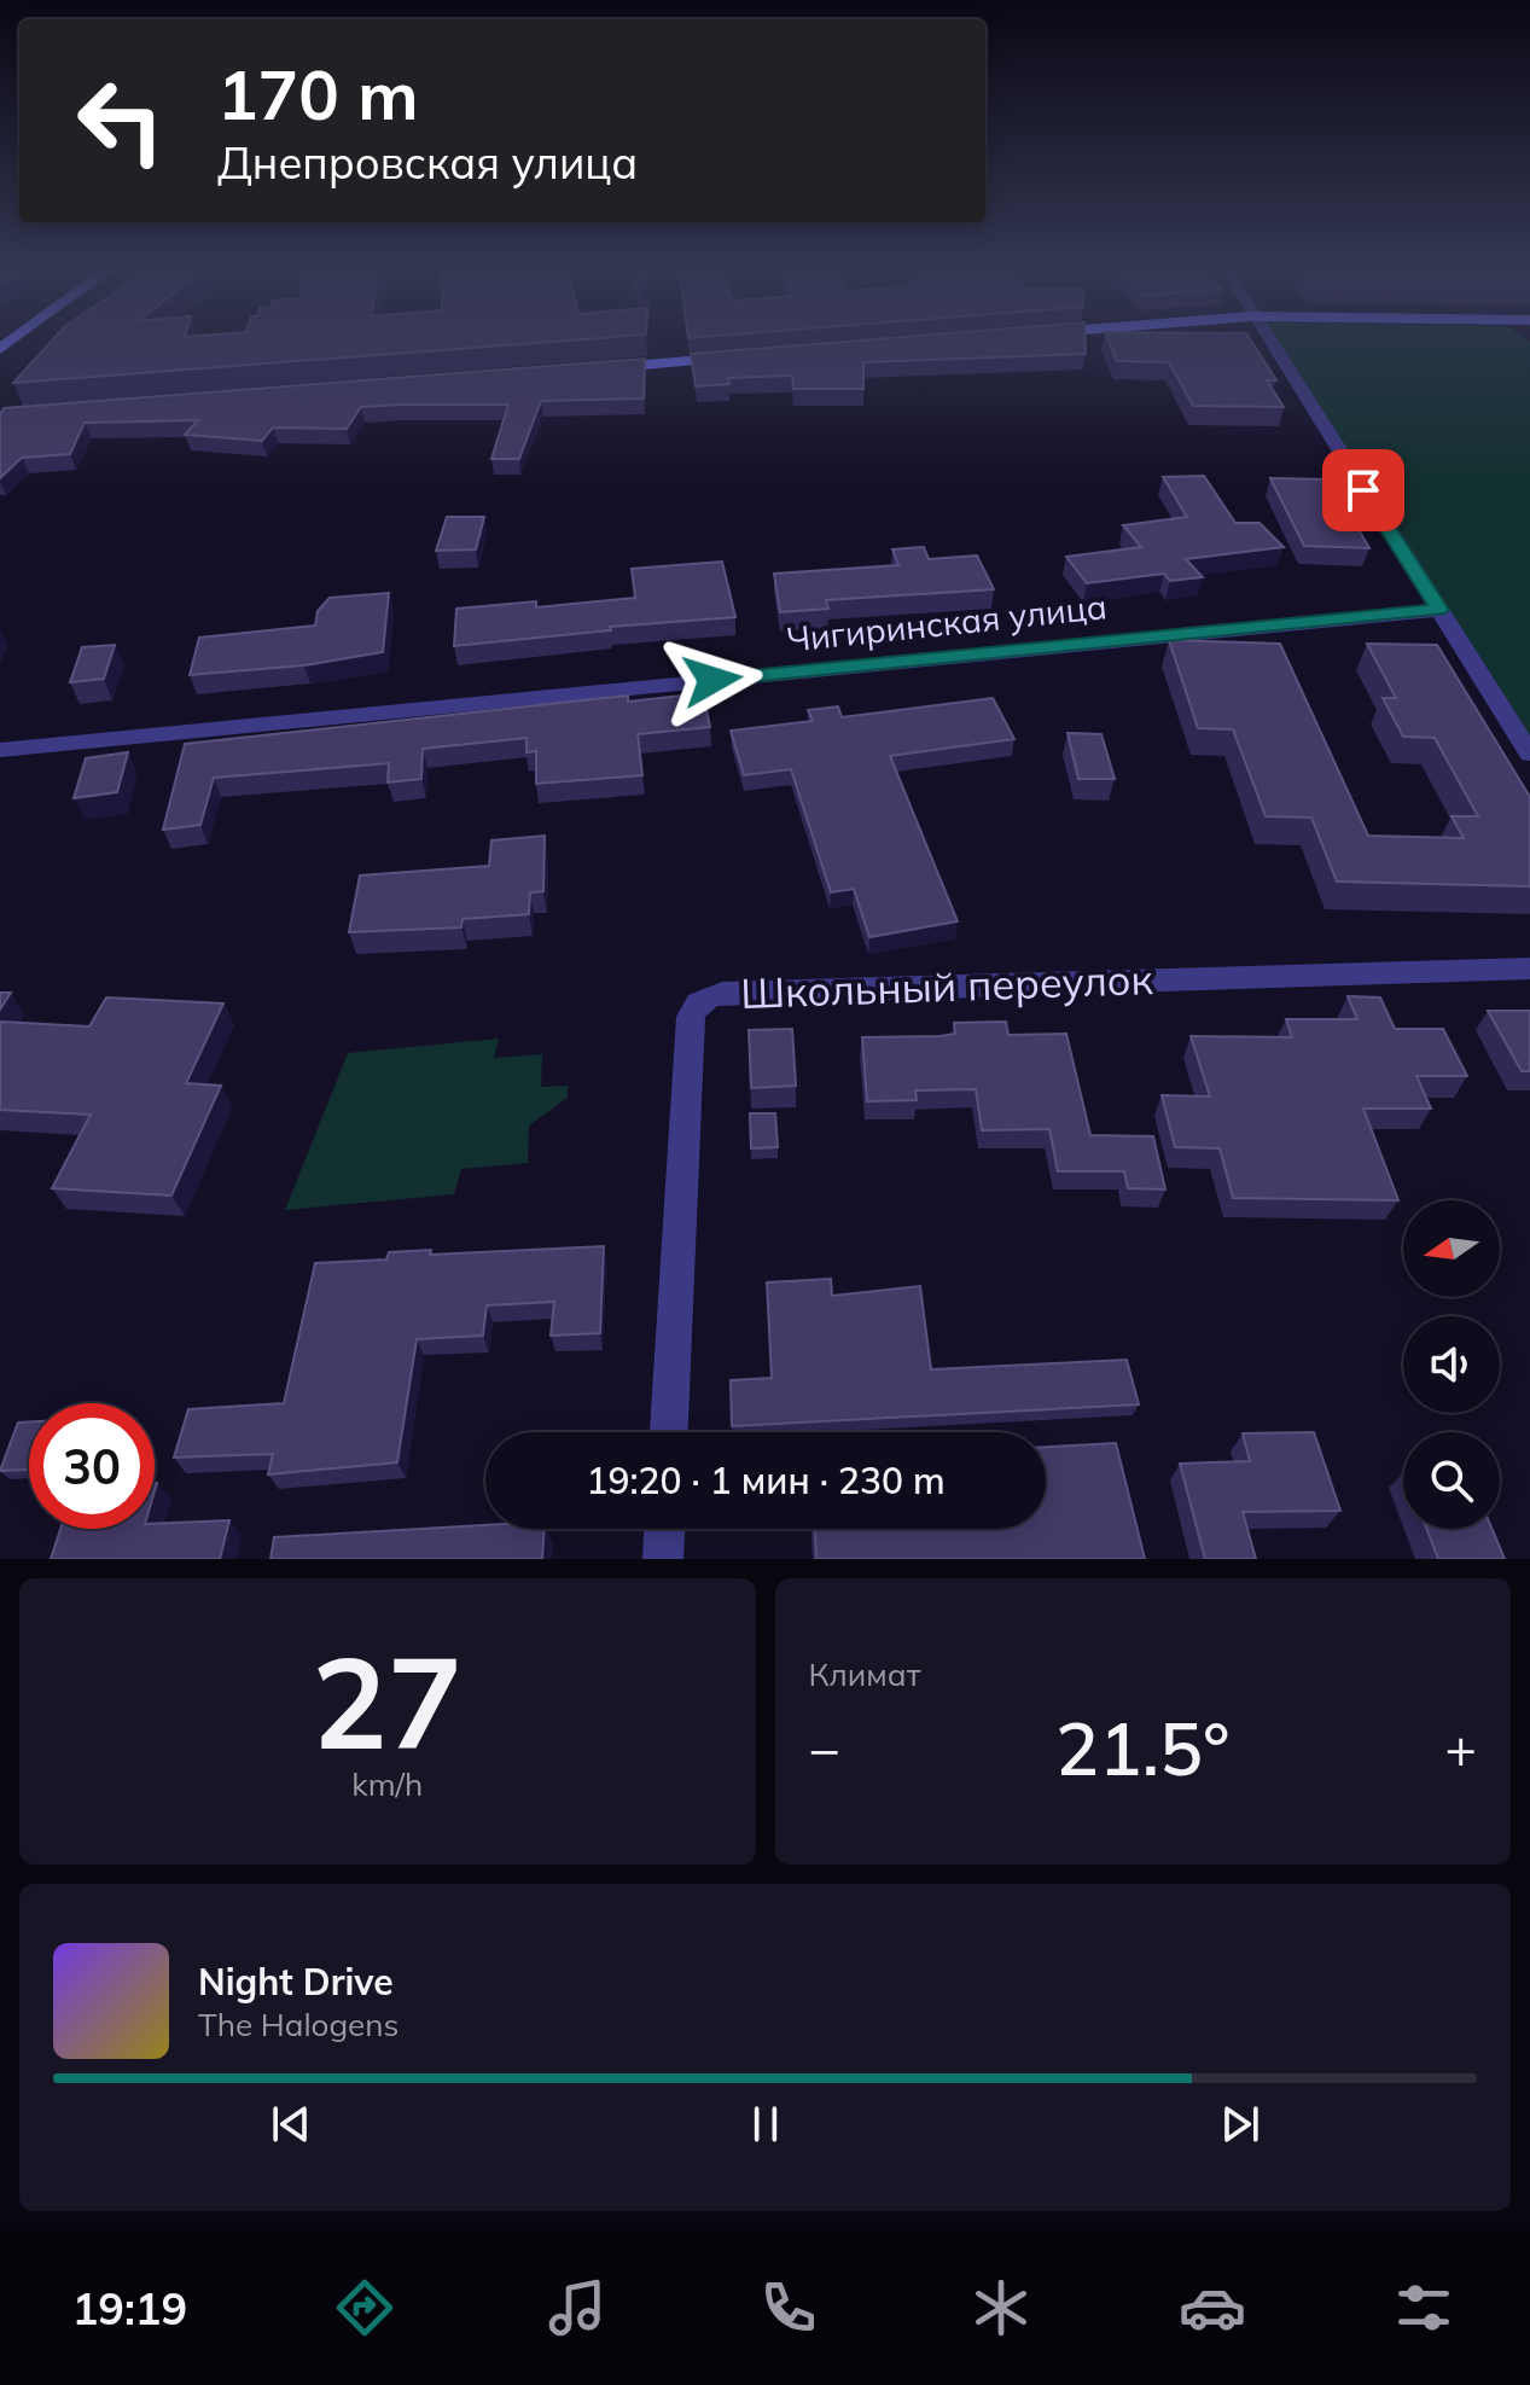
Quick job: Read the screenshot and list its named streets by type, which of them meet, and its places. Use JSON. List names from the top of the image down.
{
  "streets": {
    "street": ["Чигиринская улица", "Школьный переулок"]
  },
  "north": "left",
  "page": {
    "turn": ["170 m", "Днепровская улица"],
    "limit": "30",
    "trip": "19:20 · 1 мин · 230 m",
    "tile": [
      ["27", "km/h"],
      "Климат"
    ],
    "heat": ["−", "21.5°", "+"],
    "song": ["Night Drive", "The Halogens"],
    "tabs": "19:19"
  }
}
